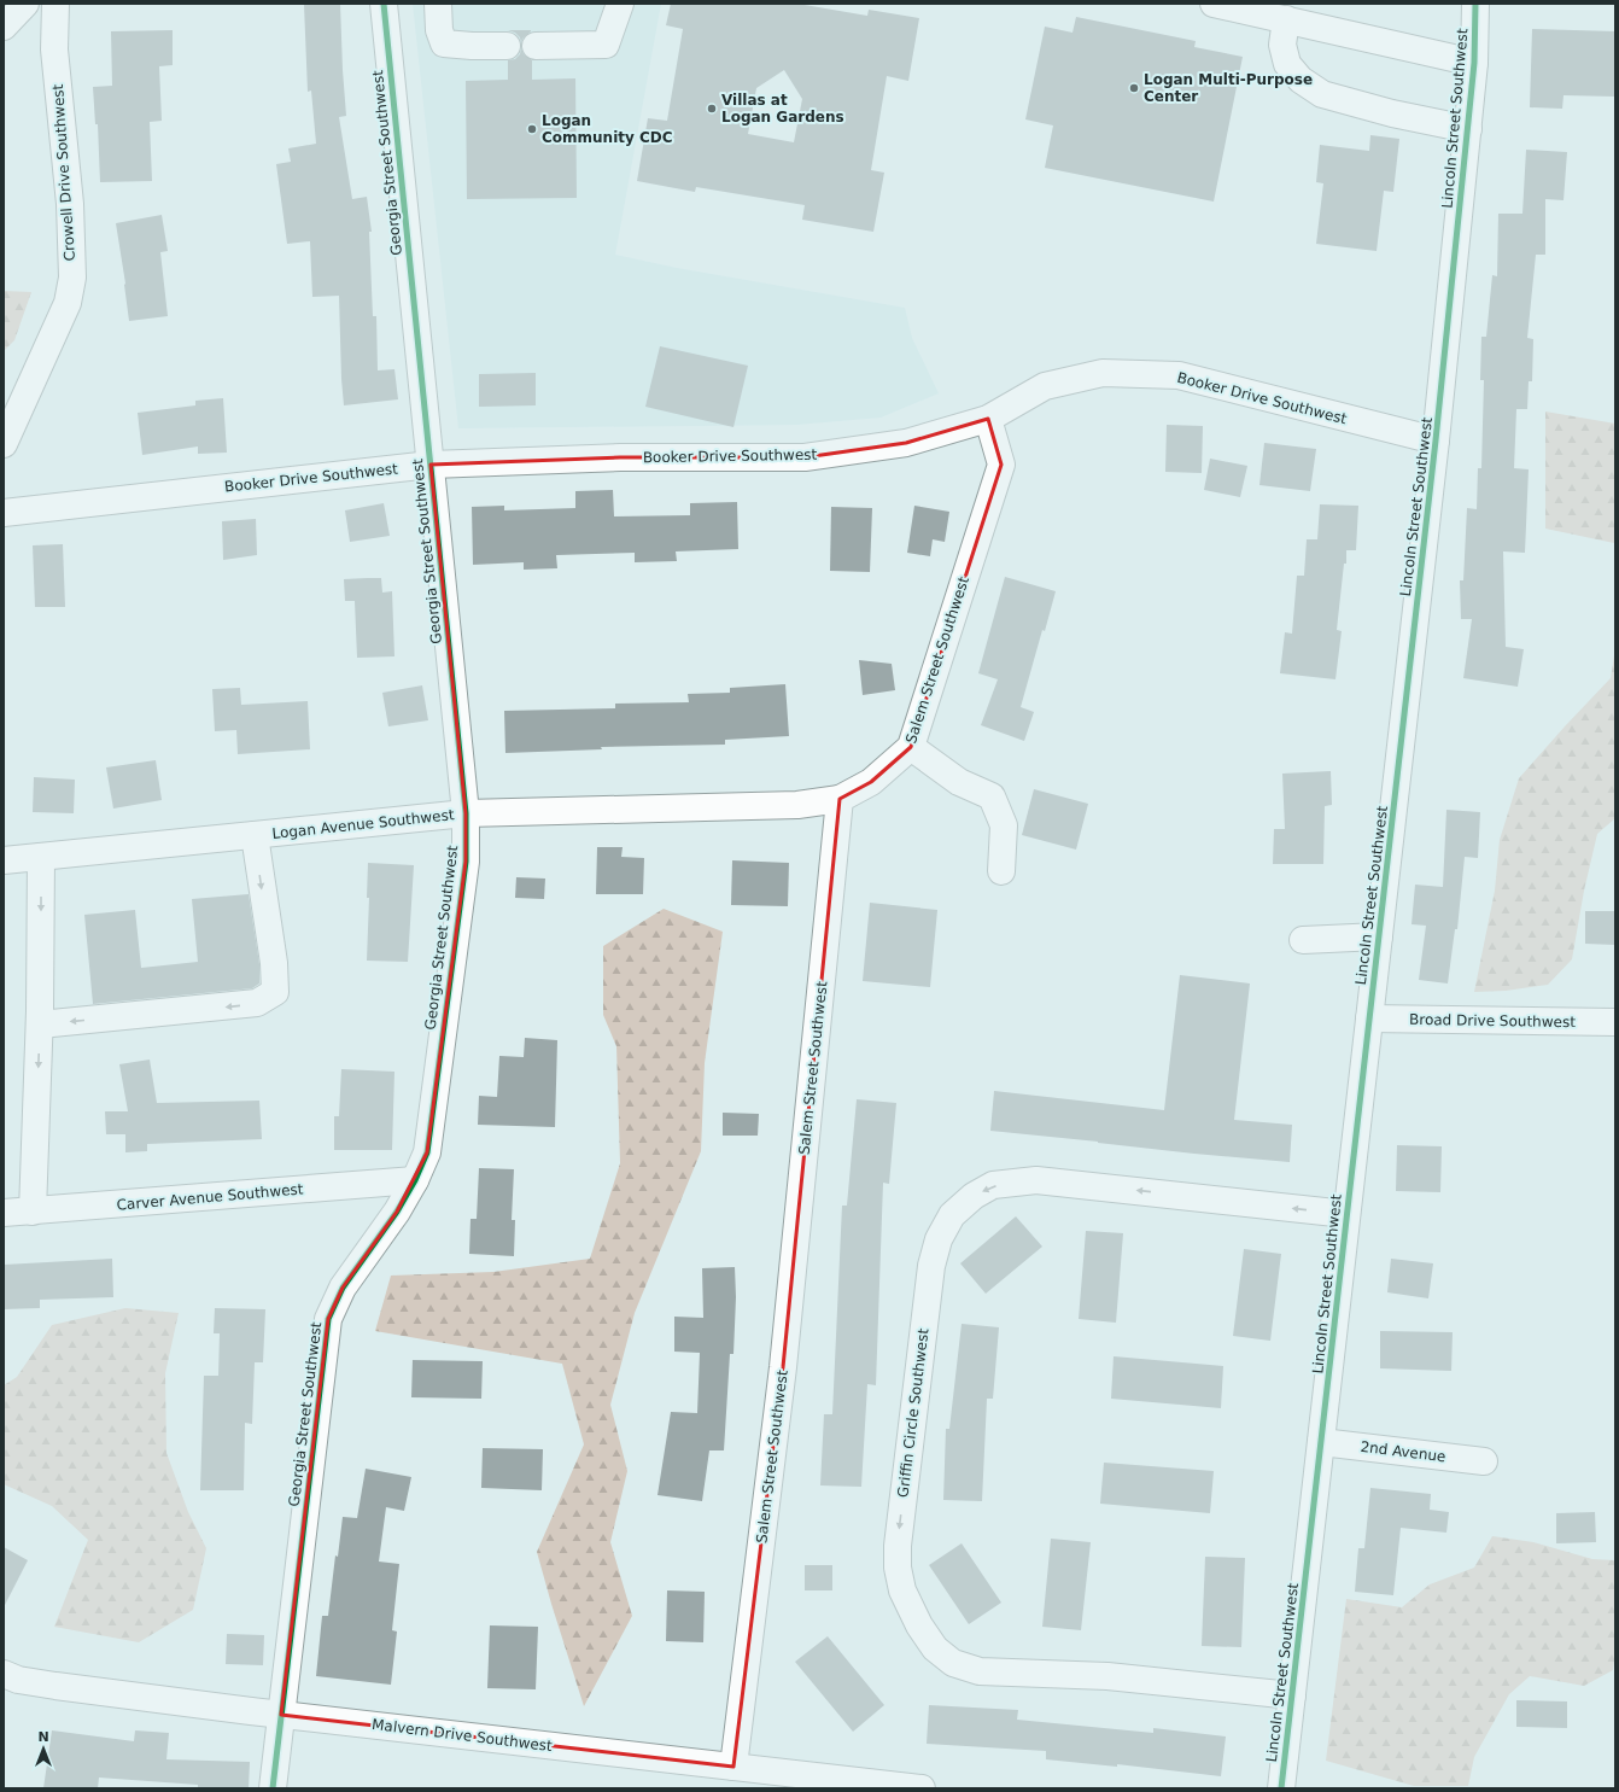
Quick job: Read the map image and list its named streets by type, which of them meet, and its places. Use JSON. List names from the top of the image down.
{
  "streets": {
    "street": [
      "Lincoln Street Southwest",
      "Georgia Street Southwest",
      "Crowell Drive Southwest",
      "Booker Drive Southwest",
      "Salem Street Southwest",
      "Logan Avenue Southwest",
      "Broad Drive Southwest",
      "Carver Avenue Southwest",
      "Griffin Circle Southwest",
      "2nd Avenue",
      "Malvern Drive Southwest"
    ]
  },
  "crossings": [
    ["Lincoln Street Southwest", "Booker Drive Southwest"],
    ["Lincoln Street Southwest", "Broad Drive Southwest"],
    ["Lincoln Street Southwest", "Griffin Circle Southwest"],
    ["Lincoln Street Southwest", "2nd Avenue"],
    ["Georgia Street Southwest", "Booker Drive Southwest"],
    ["Georgia Street Southwest", "Logan Avenue Southwest"],
    ["Georgia Street Southwest", "Carver Avenue Southwest"],
    ["Georgia Street Southwest", "Malvern Drive Southwest"],
    ["Booker Drive Southwest", "Salem Street Southwest"],
    ["Salem Street Southwest", "Logan Avenue Southwest"],
    ["Salem Street Southwest", "Malvern Drive Southwest"]
  ],
  "places": ["Logan Multi-Purpose Center", "Villas at Logan Gardens", "Logan Community CDC"],
  "north": "top"
}
